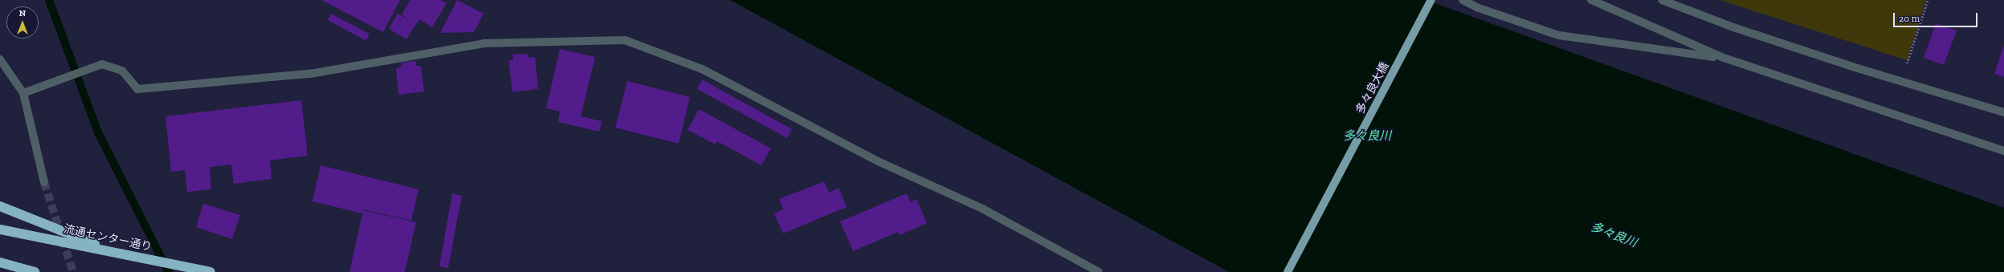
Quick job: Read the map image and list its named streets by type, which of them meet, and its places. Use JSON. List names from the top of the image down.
{
  "streets": {
    "highway": ["流通センター通り"],
    "main road": ["多々良大橋"]
  },
  "water": ["多々良川"],
  "scale_bar": "20 m",
  "north": "top"
}
